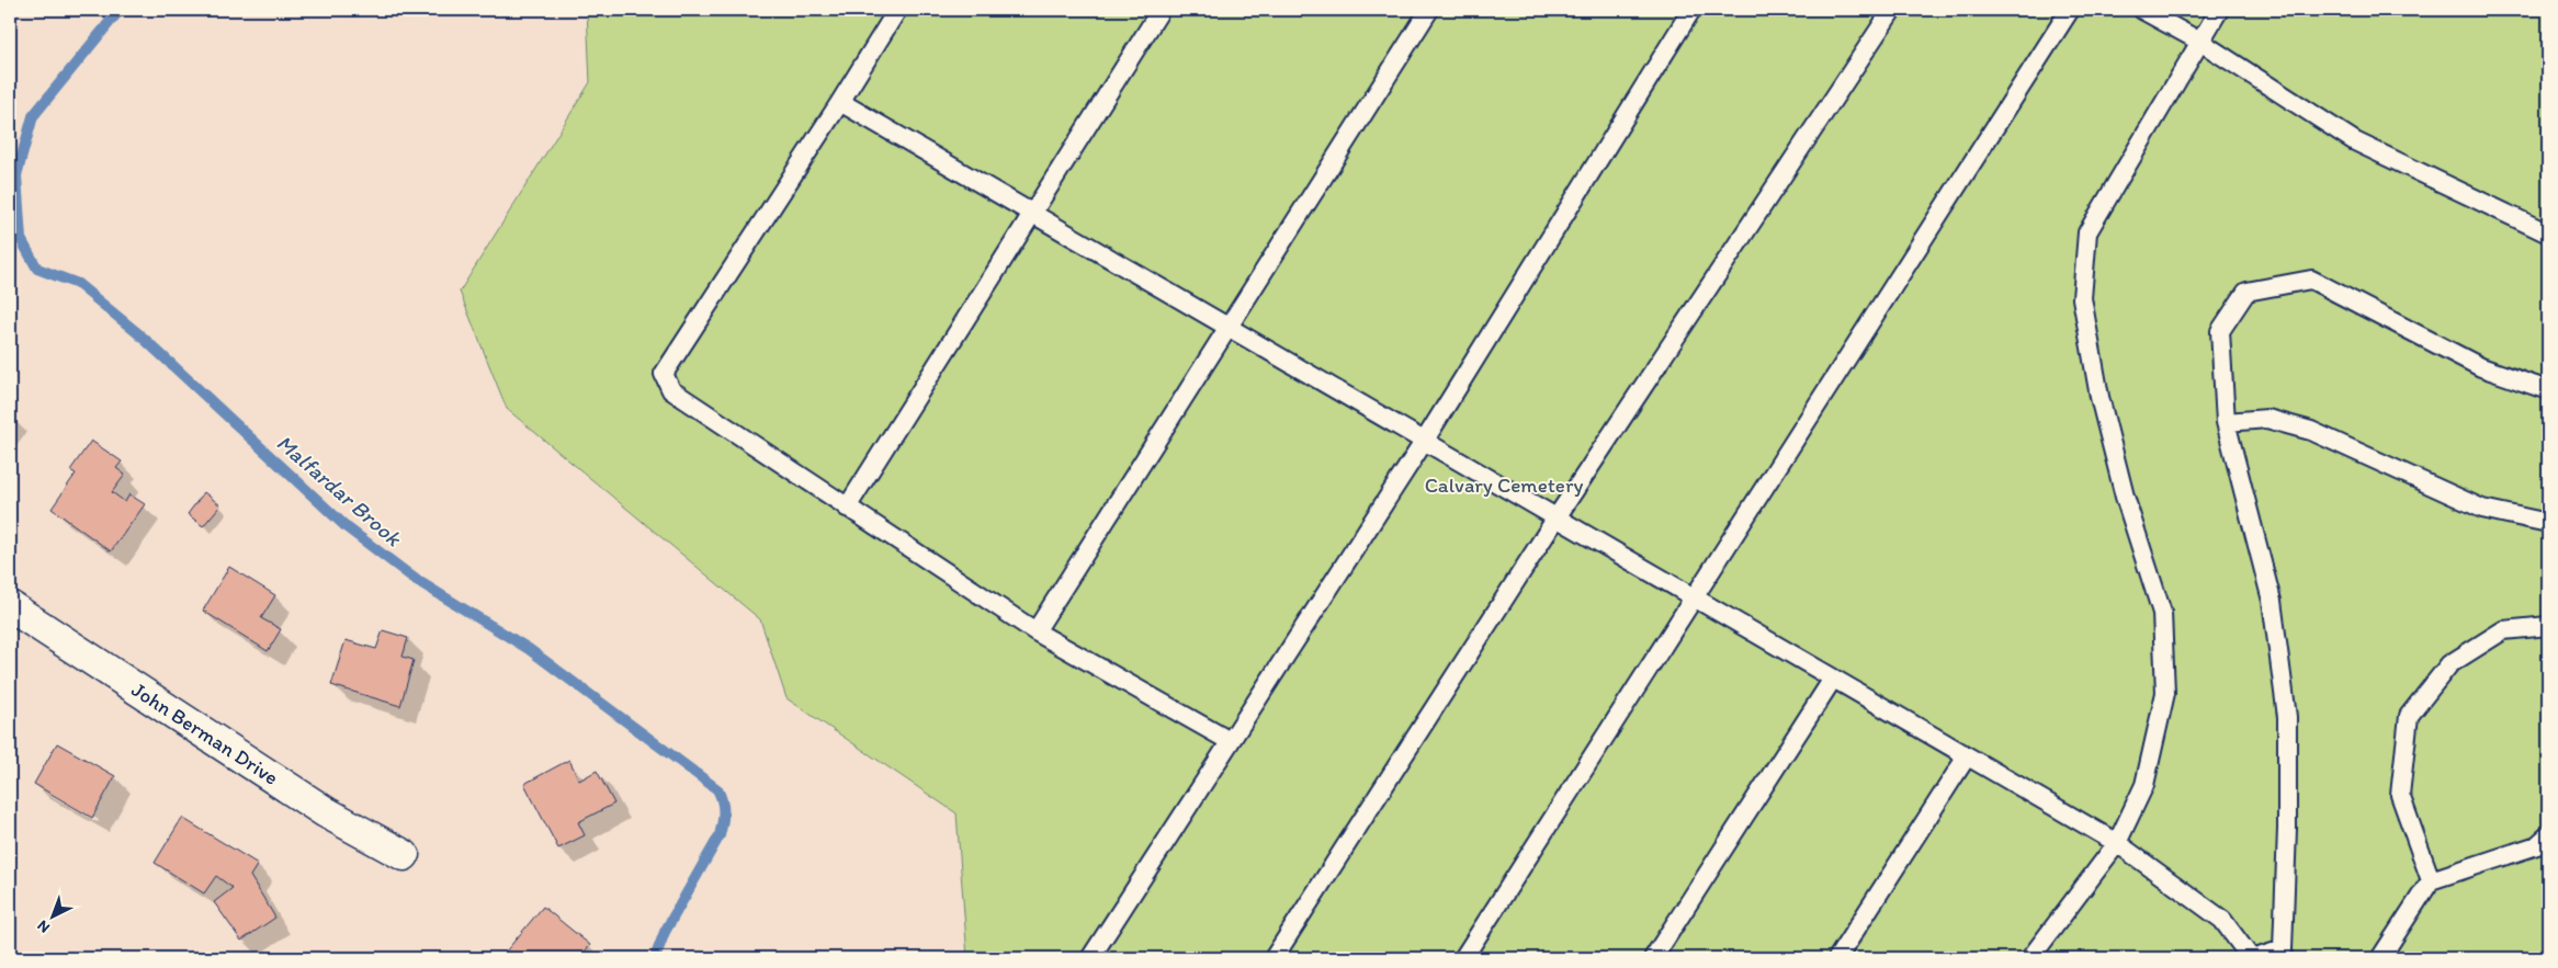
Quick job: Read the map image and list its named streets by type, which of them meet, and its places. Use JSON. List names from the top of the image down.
{
  "streets": {
    "street": ["John Berman Drive"]
  },
  "water": ["Malfardar Brook"],
  "parks": ["Calvary Cemetery"],
  "north": "bottom left"
}
